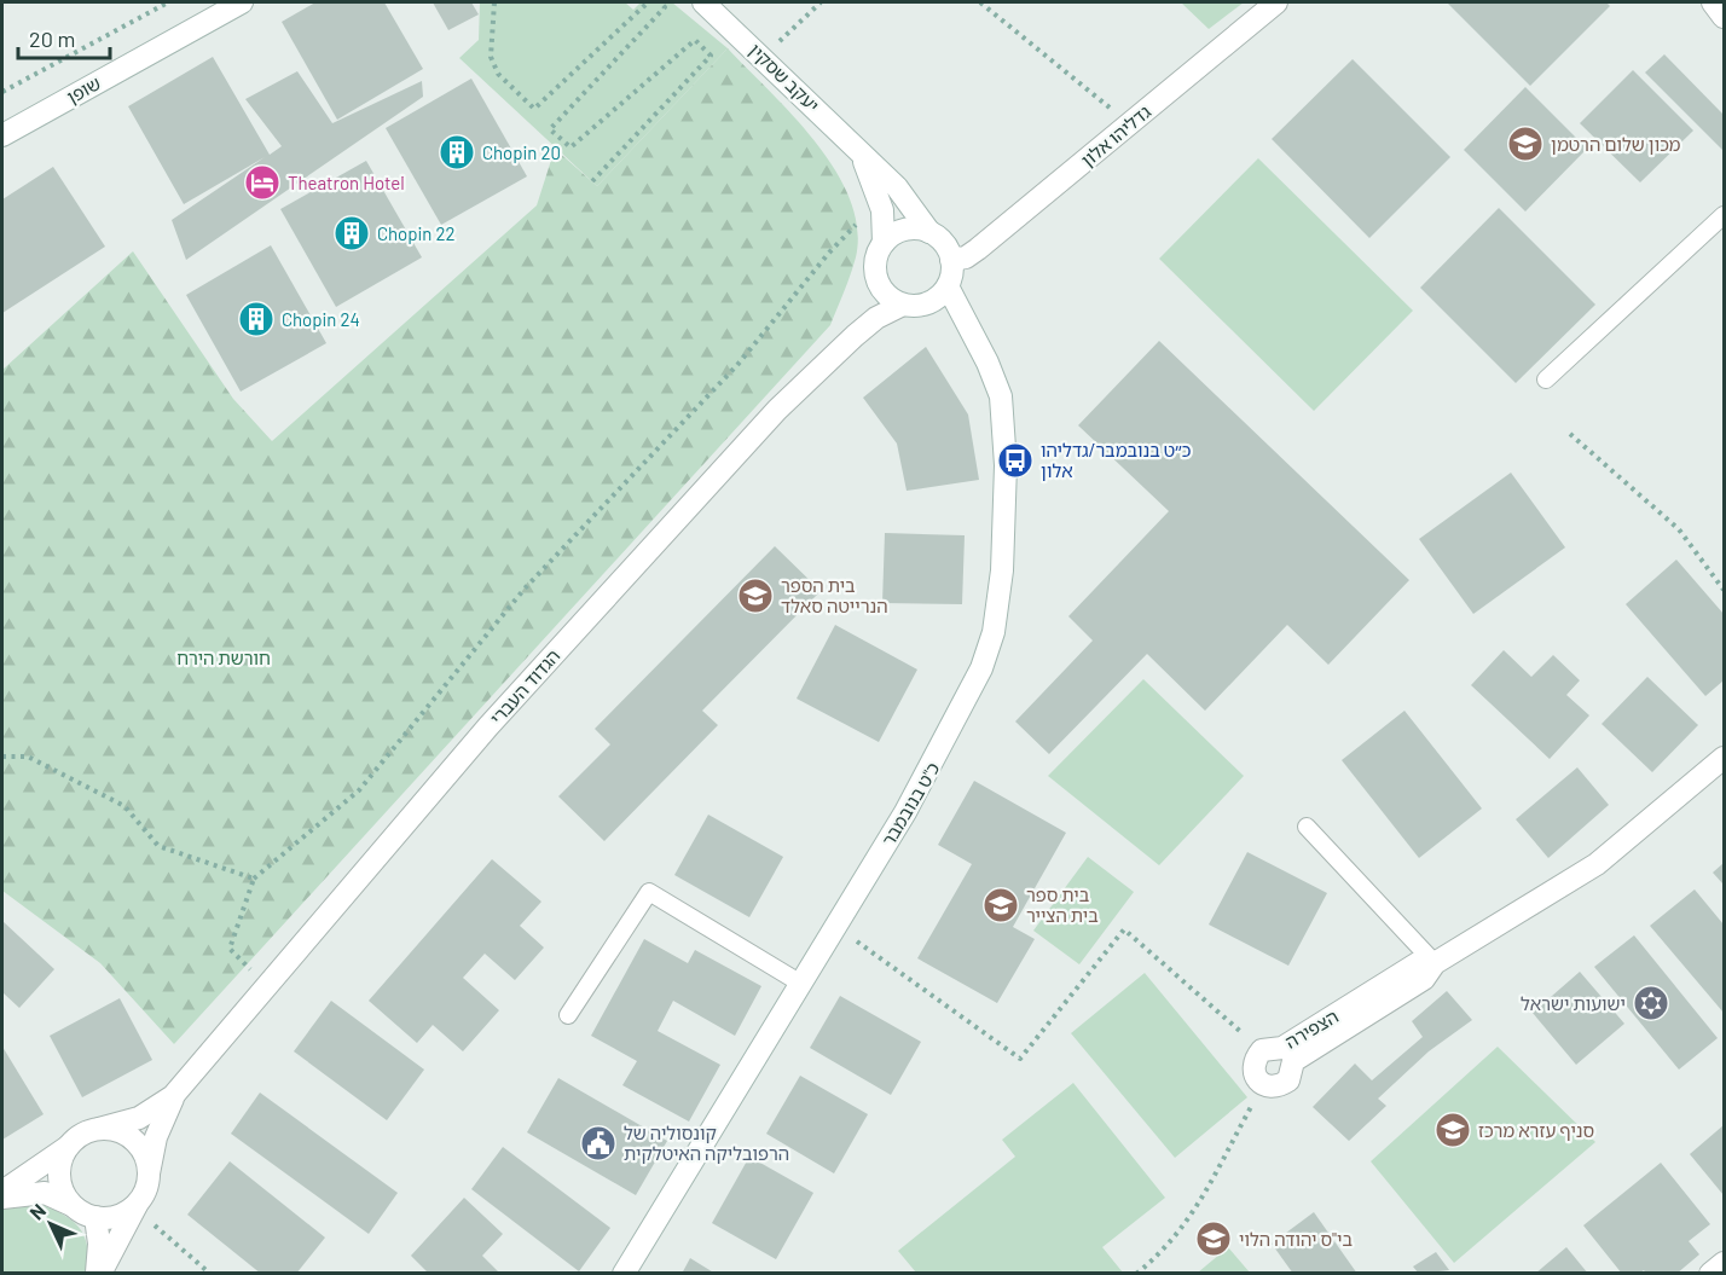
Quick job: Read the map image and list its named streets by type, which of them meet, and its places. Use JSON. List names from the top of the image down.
{
  "streets": {
    "street": [
      "יעקב שסקין",
      "שופן",
      "גדליהו אלון",
      "הגדוד העברי",
      "כ\"ט בנובמבר",
      "הצפירה"
    ]
  },
  "crossings": [
    ["יעקב שסקין", "גדליהו אלון"],
    ["יעקב שסקין", "הגדוד העברי"],
    ["יעקב שסקין", "כ\"ט בנובמבר"],
    ["גדליהו אלון", "הגדוד העברי"],
    ["גדליהו אלון", "כ\"ט בנובמבר"],
    ["הגדוד העברי", "כ\"ט בנובמבר"]
  ],
  "parks": ["חורשת הירח"],
  "places": {
    "school or university": [
      "מכון שלום הרטמן",
      "בית הספר הנרייטה סאלד",
      "בית ספר בית הצייר",
      "סניף עזרא מרכז",
      "בי\"ס יהודה הלוי"
    ],
    "building": ["Chopin 20", "Chopin 22", "Chopin 24"],
    "hotel": ["Theatron Hotel"],
    "bus stop": ["כ״ט בנובמבר/גדליהו אלון"],
    "synagogue": ["ישועות ישראל"],
    "public building": ["קונסוליה של הרפובליקה האיטלקית"]
  },
  "scale_bar": "20 m",
  "north": "top left"
}
